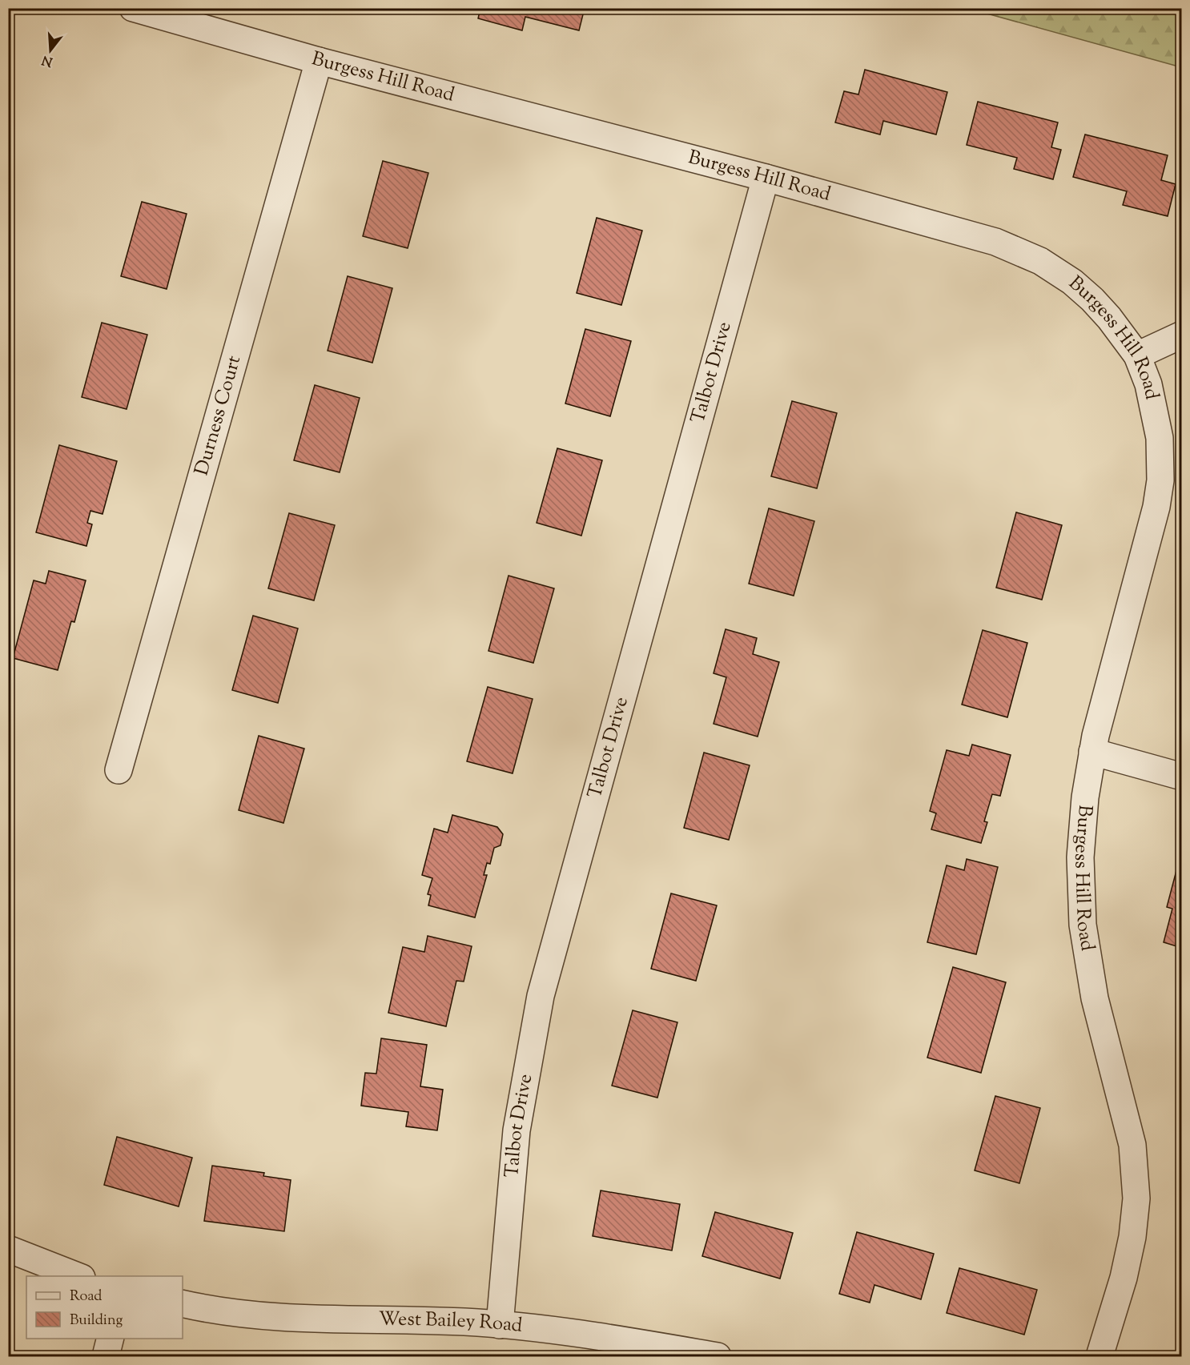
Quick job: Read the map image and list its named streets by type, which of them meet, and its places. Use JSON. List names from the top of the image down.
{
  "streets": {
    "street": [
      "Burgess Hill Road",
      "Talbot Drive",
      "Durness Court",
      "West Bailey Road"
    ]
  },
  "crossings": [
    ["Burgess Hill Road", "Talbot Drive"],
    ["Burgess Hill Road", "Durness Court"],
    ["Talbot Drive", "West Bailey Road"]
  ],
  "legend": ["Road", "Building"],
  "north": "bottom"
}
